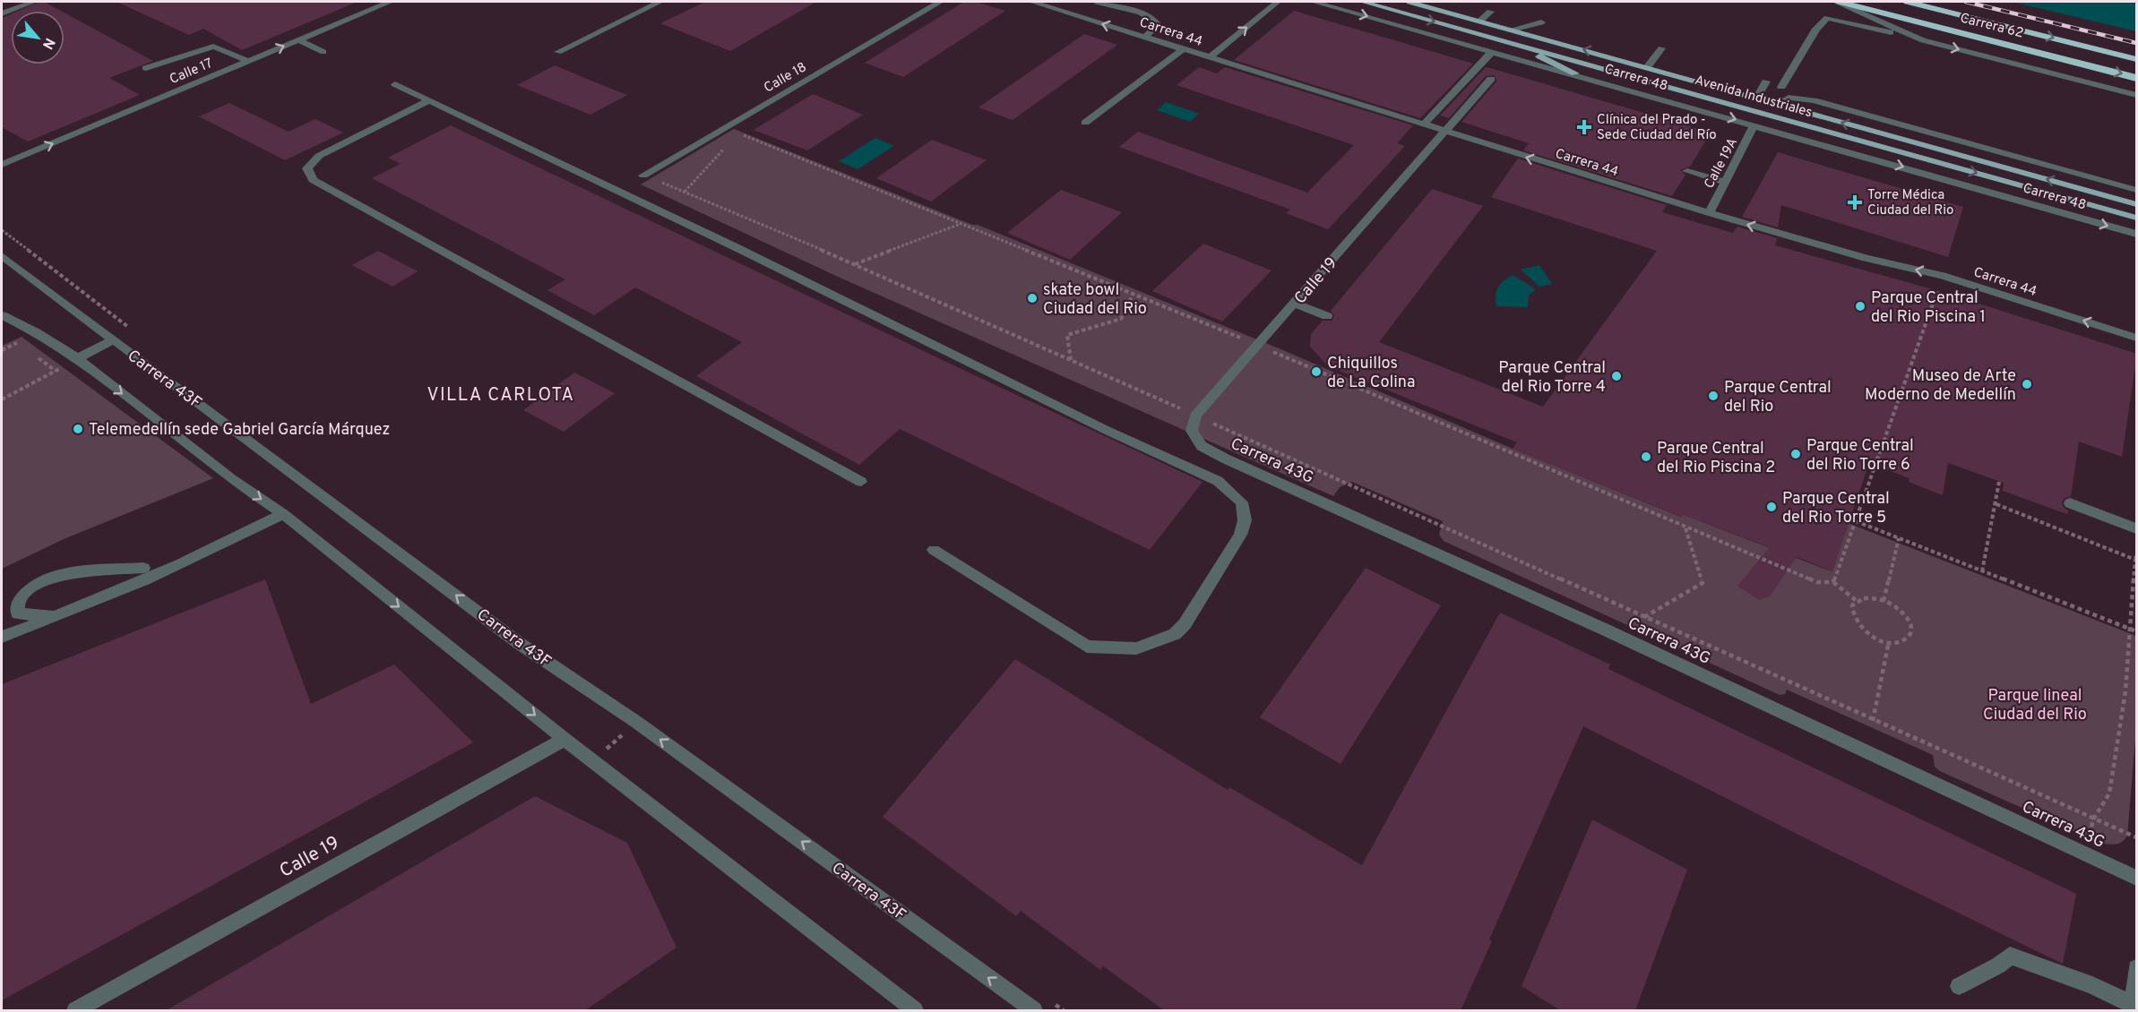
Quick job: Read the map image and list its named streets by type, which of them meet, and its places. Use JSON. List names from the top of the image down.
{
  "streets": {
    "highway": ["Carrera 62"],
    "main road": ["Avenida Industriales"],
    "street": [
      "Carrera 44",
      "Calle 17",
      "Calle 18",
      "Carrera 48",
      "Calle 19A",
      "Calle 19",
      "Carrera 43F",
      "Carrera 43G"
    ]
  },
  "crossings": [
    ["Carrera 44", "Calle 19A"],
    ["Carrera 44", "Calle 19"],
    ["Carrera 48", "Calle 19A"],
    ["Calle 19", "Carrera 43G"]
  ],
  "one_way": ["Carrera 44", "Calle 17"],
  "districts": ["VILLA CARLOTA"],
  "parks": ["Parque lineal Ciudad del Rio"],
  "places": {
    "health": ["Clínica del Prado - Sede Ciudad del Río", "Torre Médica Ciudad del Rio"],
    "other": [
      "skate bowl Ciudad del Rio",
      "Parque Central del Rio Piscina 1",
      "Chiquillos de La Colina",
      "Parque Central del Rio Torre 4",
      "Museo de Arte Moderno de Medellín",
      "Parque Central del Rio",
      "Telemedellín sede Gabriel García Márquez",
      "Parque Central del Rio Torre 6",
      "Parque Central del Rio Piscina 2",
      "Parque Central del Rio Torre 5"
    ]
  },
  "north": "bottom right"
}
